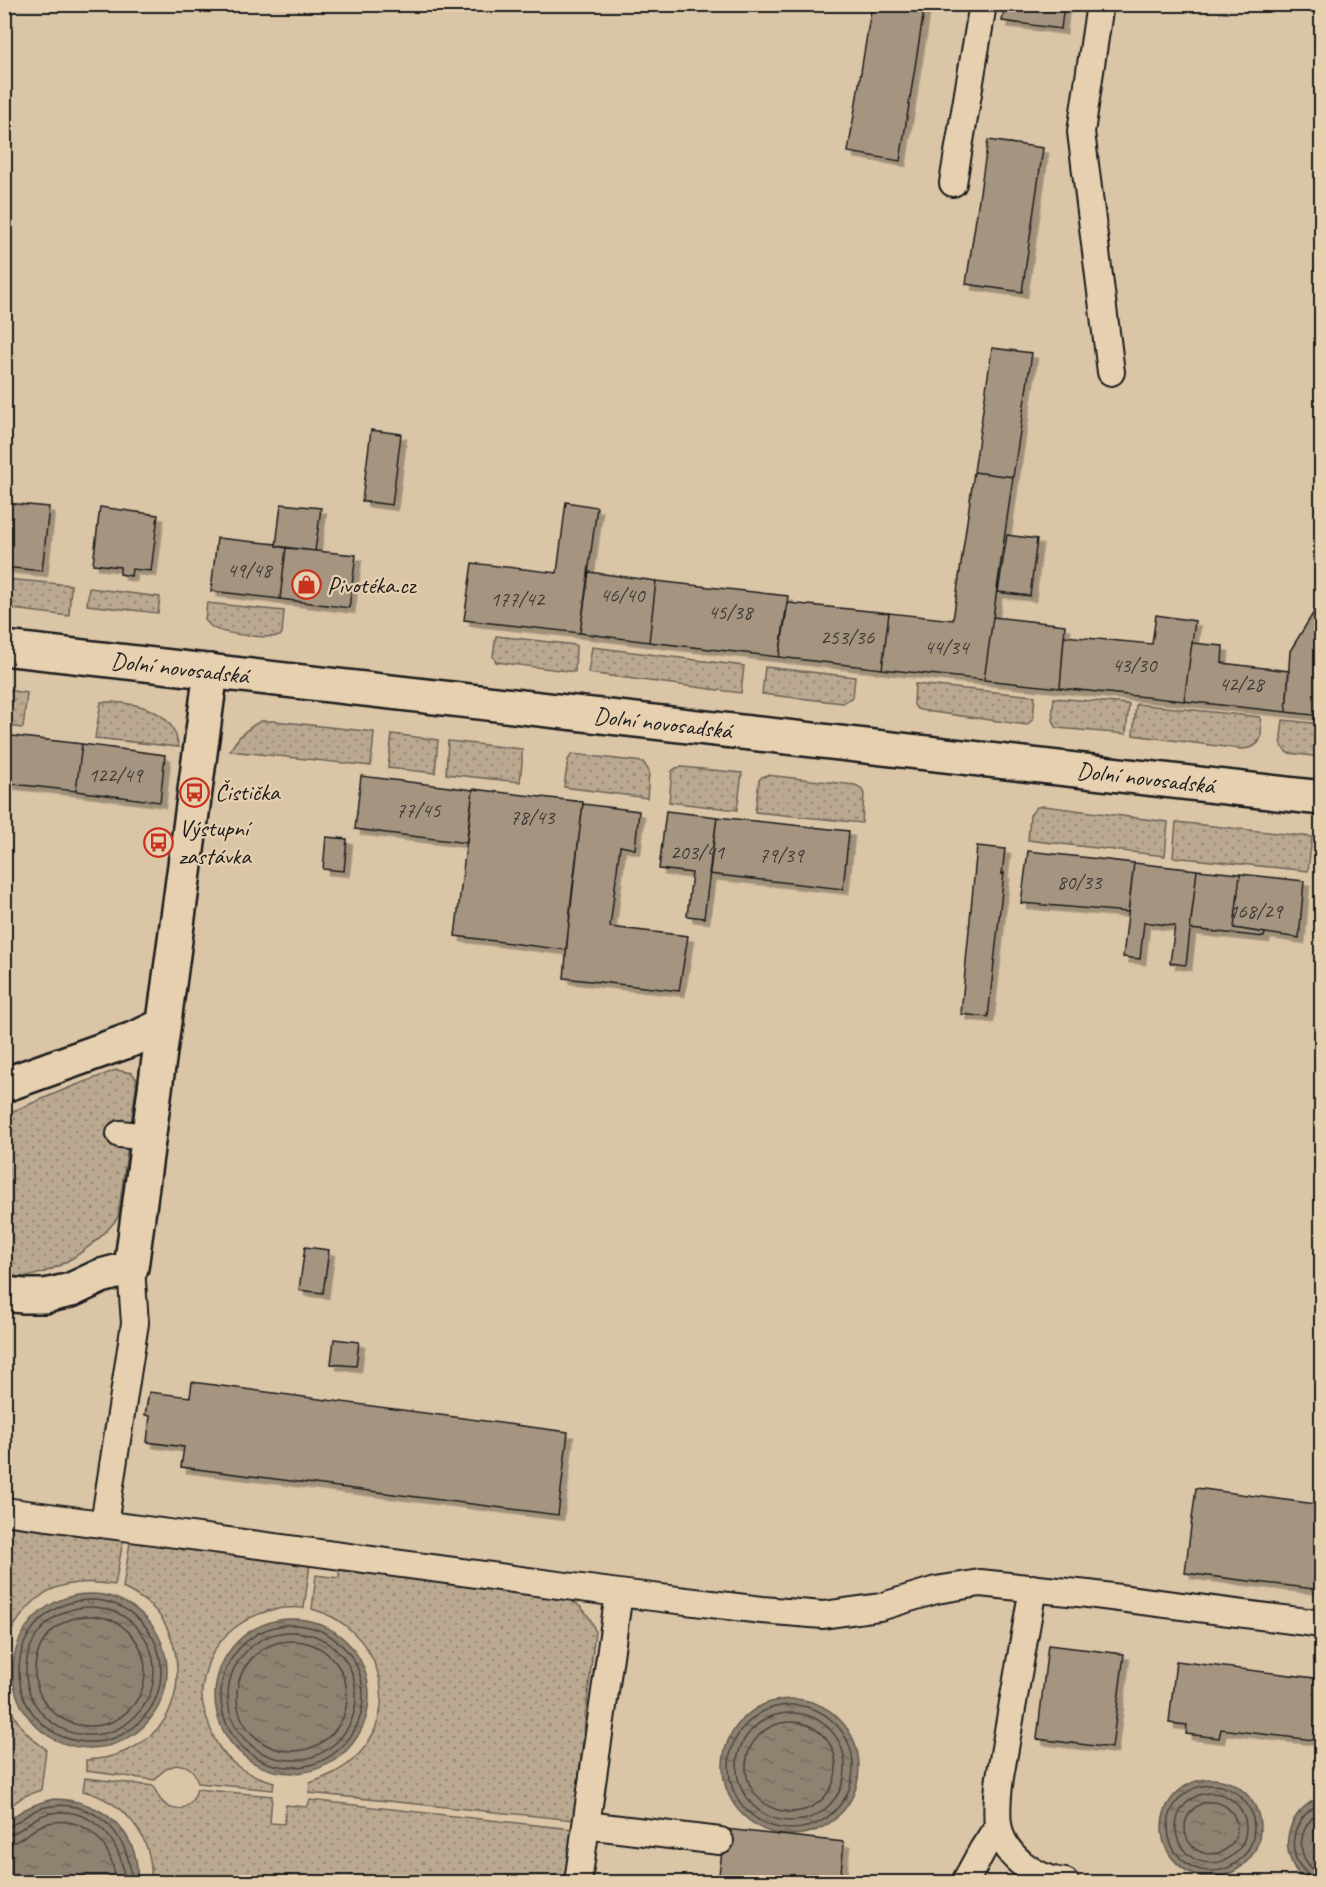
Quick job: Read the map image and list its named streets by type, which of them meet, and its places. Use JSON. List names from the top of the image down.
{
  "streets": {
    "main road": ["Dolní novosadská"]
  },
  "places": {
    "shop": ["Pivotéka.cz"],
    "bus stop": ["Čistička", "Výstupní zastávka"]
  },
  "house_numbers": [
    "49/48",
    "46/40",
    "177/42",
    "45/38",
    "253/36",
    "44/34",
    "43/30",
    "42/28",
    "122/49",
    "77/45",
    "78/43",
    "203/41",
    "79/39",
    "80/33",
    "168/29"
  ]
}
